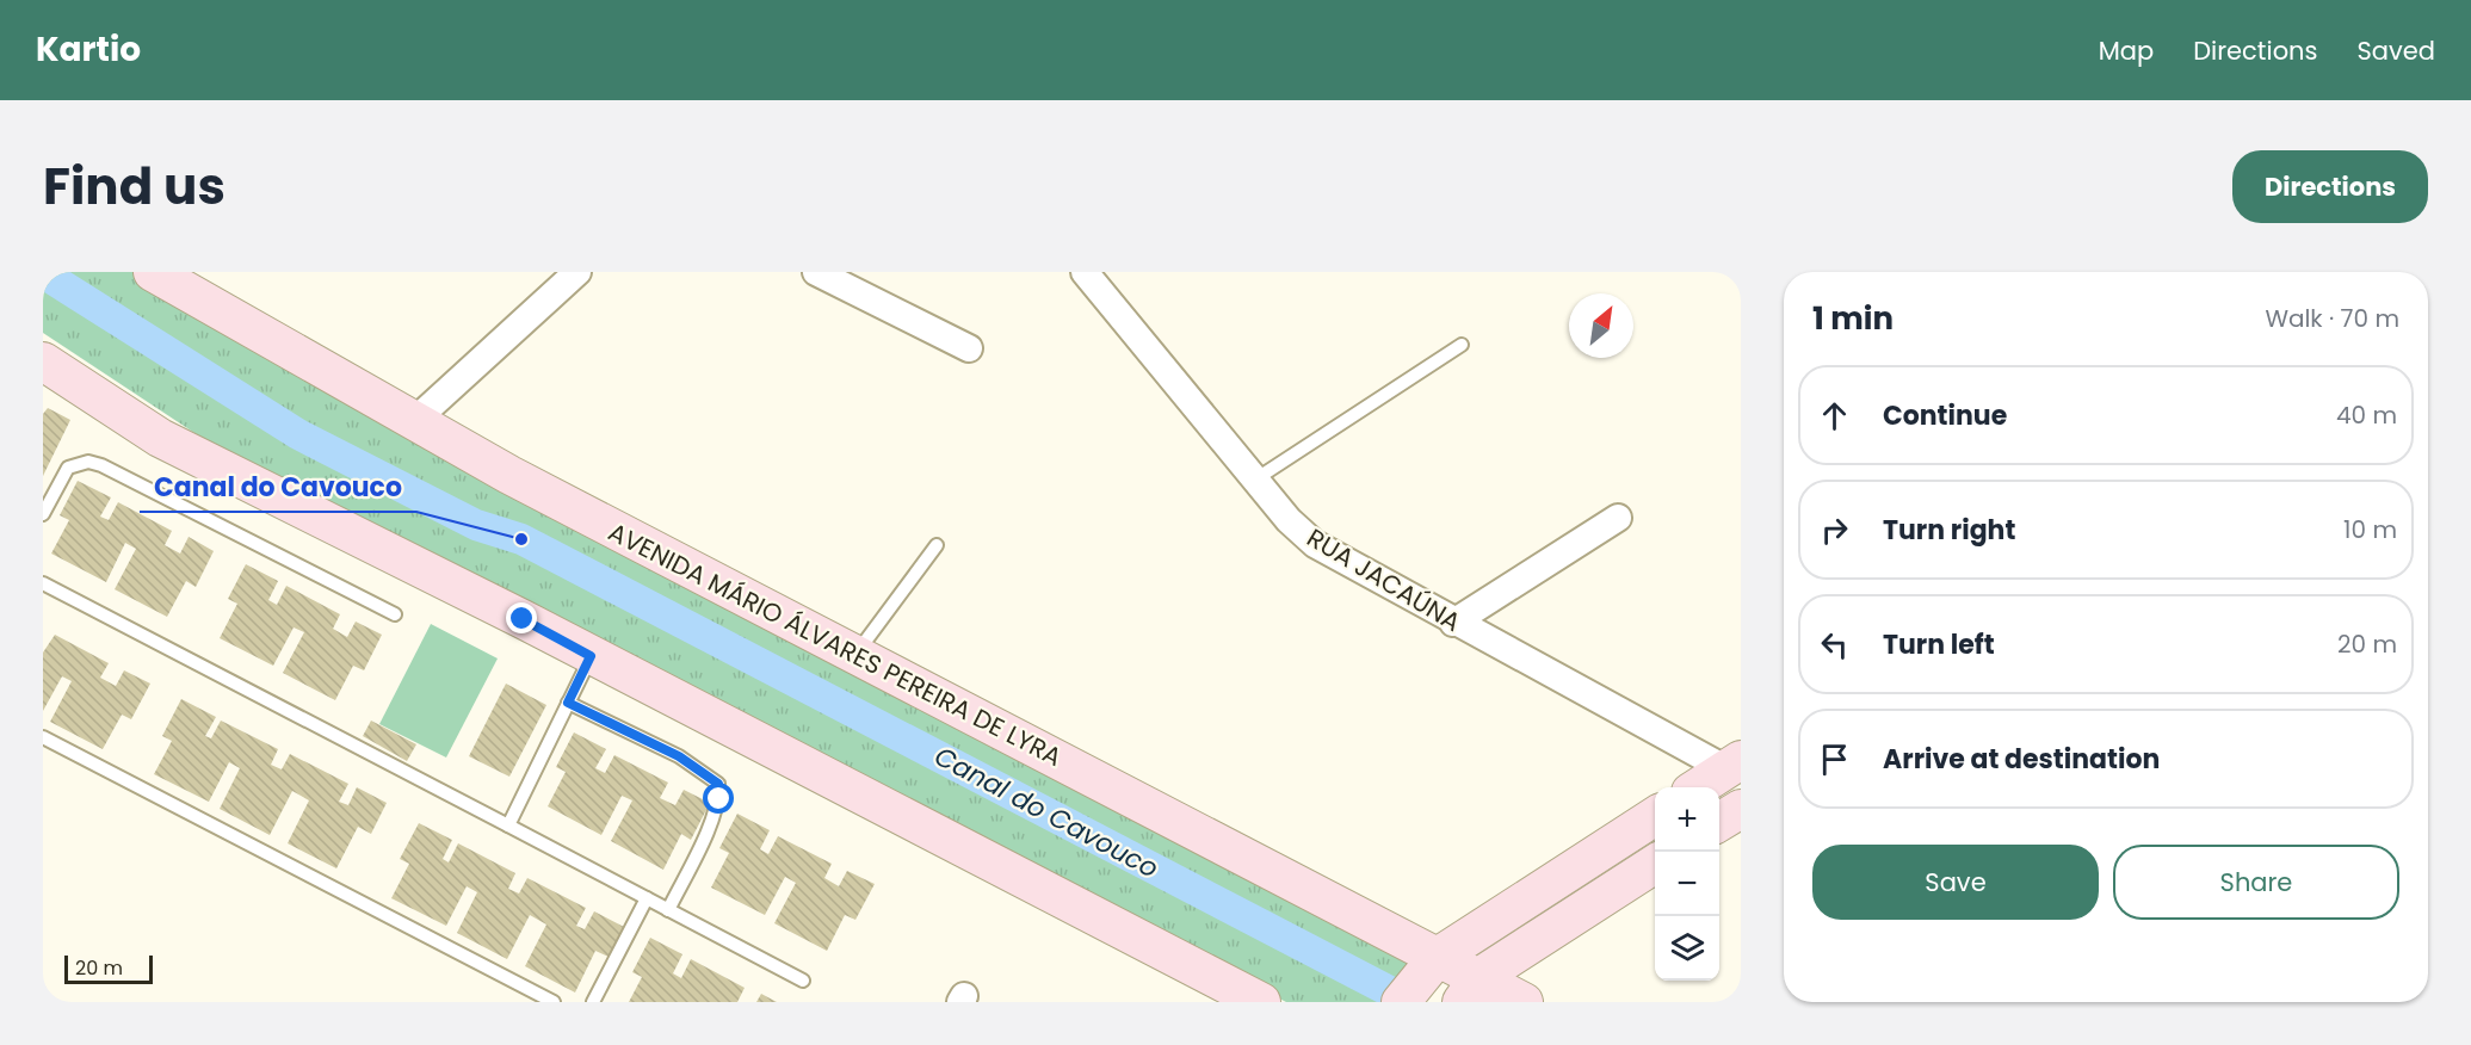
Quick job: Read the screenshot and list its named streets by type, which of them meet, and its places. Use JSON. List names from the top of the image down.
{
  "streets": {
    "street": ["RUA JACAÚNA", "AVENIDA MÁRIO ÁLVARES PEREIRA DE LYRA"]
  },
  "water": ["Canal do Cavouco"],
  "places": ["Canal do Cavouco"],
  "scale_bar": "20 m",
  "north": "top right",
  "page": {
    "header": "Kartio",
    "nav": ["Map", "Directions", "Saved"],
    "title": "Find us",
    "buttons": [
      "Directions",
      ["Save", "Share"]
    ],
    "heading": ["1 min", "Walk · 70 m"],
    "list": [
      ["Continue", "40 m"],
      ["Turn right", "10 m"],
      ["Turn left", "20 m"],
      "Arrive at destination"
    ],
    "map_buttons": ["+", "−"],
    "scale": "20 m"
  }
}
